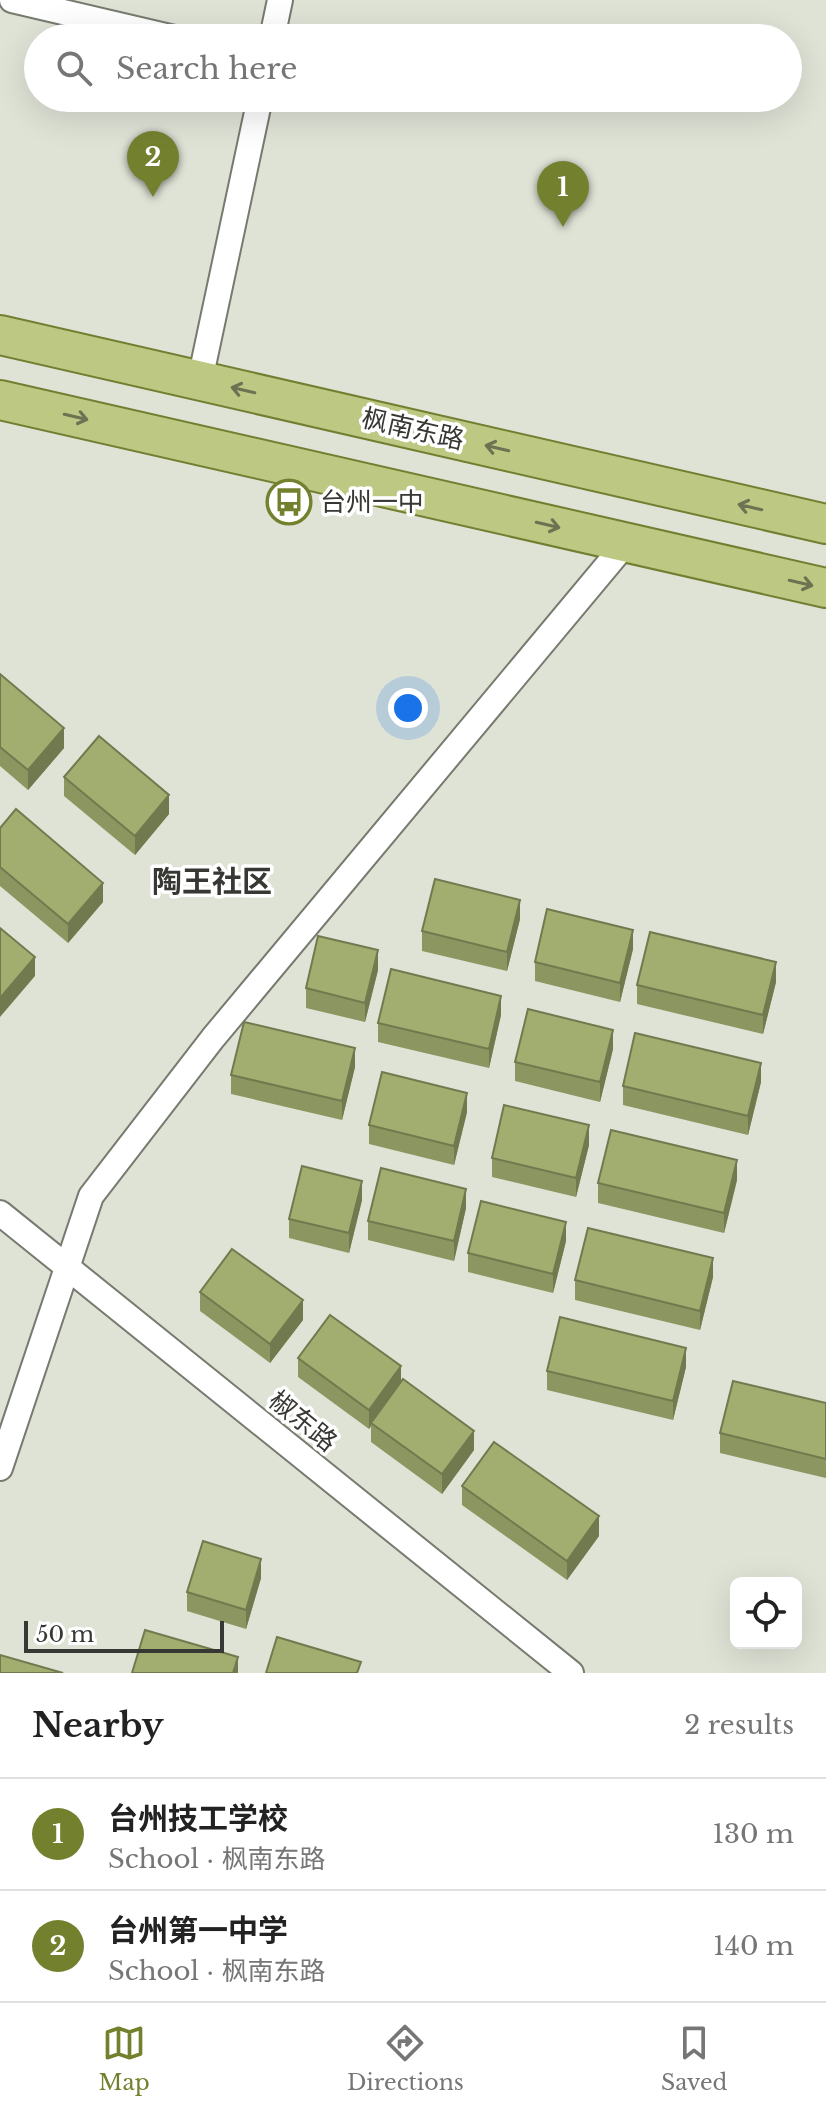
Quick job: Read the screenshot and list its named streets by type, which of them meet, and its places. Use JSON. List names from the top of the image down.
{
  "streets": {
    "main road": ["枫南东路"],
    "street": ["椒东路"]
  },
  "districts": ["陶王社区"],
  "places": {
    "bus stop": ["台州一中"]
  },
  "scale_bar": "50 m",
  "page": {
    "search": "Search here",
    "pins": ["2", "1"],
    "scale": "50 m",
    "heading": ["Nearby", "2 results"],
    "list": [
      {
        "mark": "1",
        "name": "台州技工学校",
        "note": "School · 枫南东路",
        "value": "130 m"
      },
      {
        "mark": "2",
        "name": "台州第一中学",
        "note": "School · 枫南东路",
        "value": "140 m"
      }
    ],
    "nav": ["Map", "Directions", "Saved"]
  }
}
